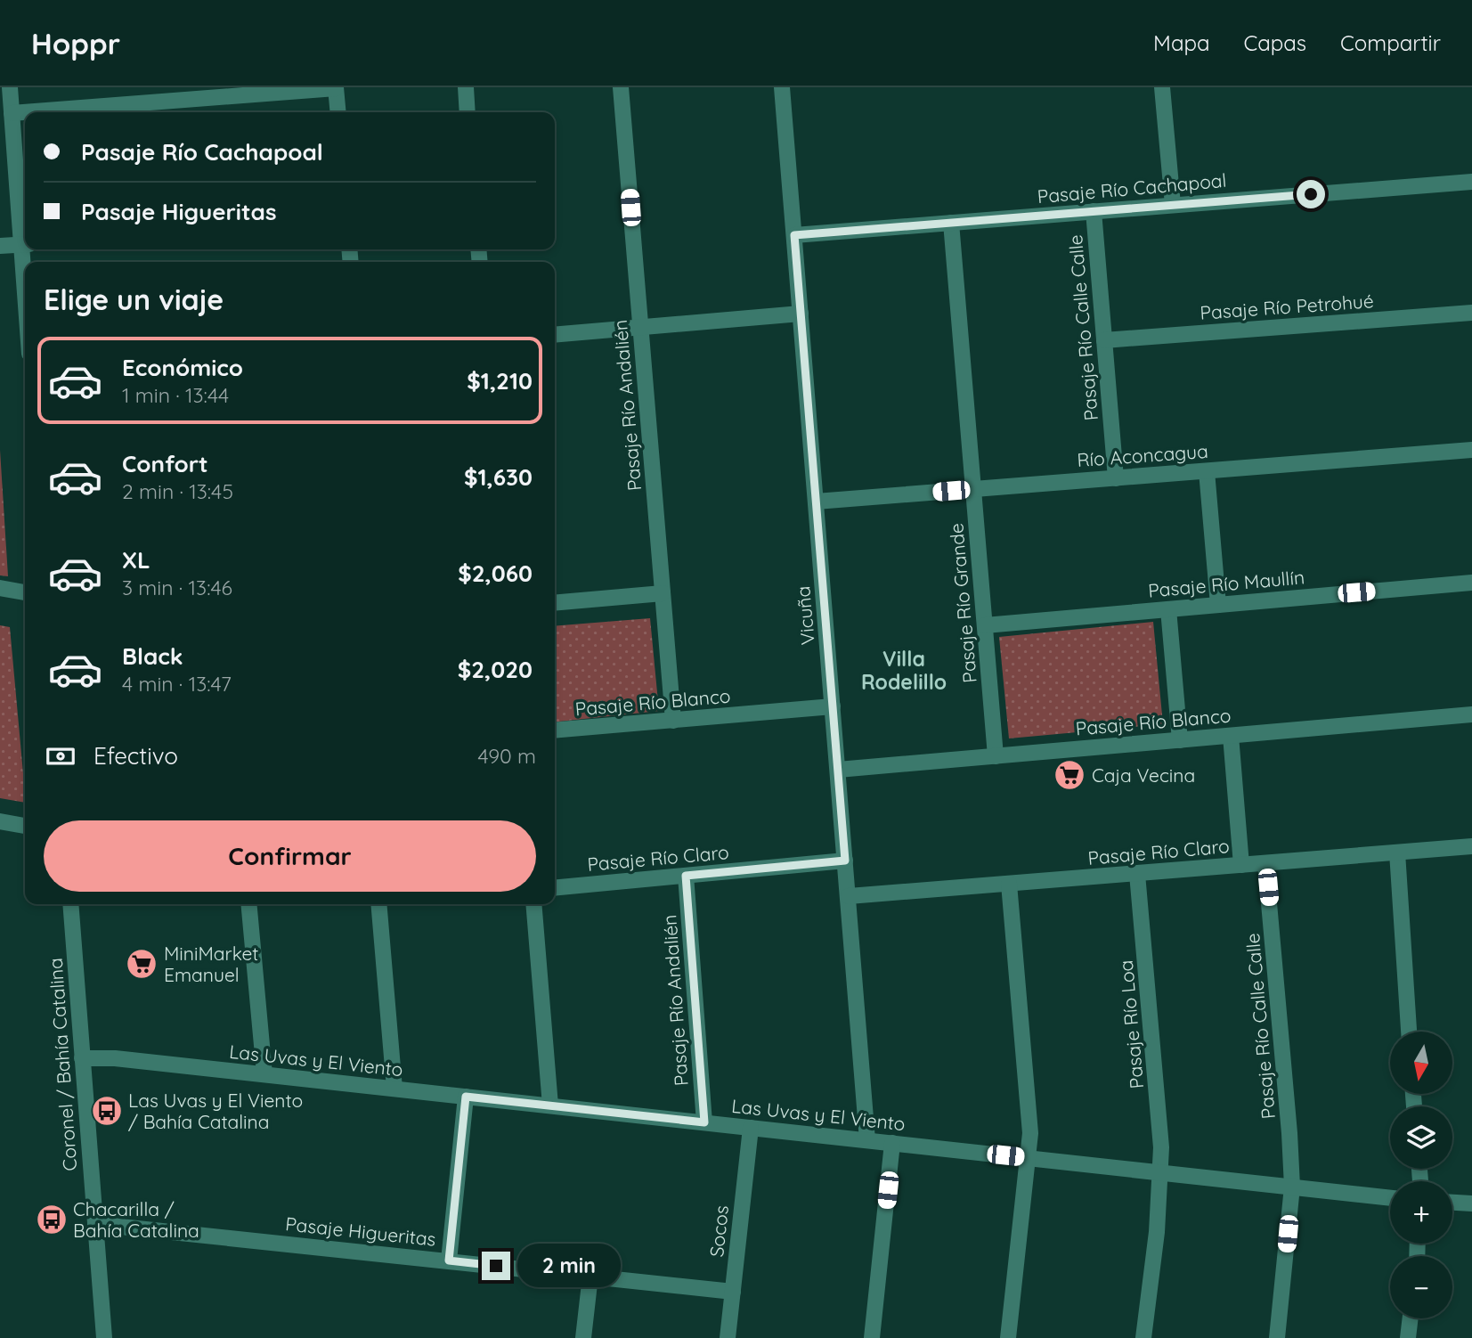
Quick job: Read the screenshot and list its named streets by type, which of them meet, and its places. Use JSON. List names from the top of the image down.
{
  "streets": {
    "street": [
      "Pasaje Río Cachapoal",
      "Pasaje Río Petrohué",
      "Pasaje Río Calle Calle",
      "Pasaje Río Andalién",
      "Río Aconcagua",
      "Pasaje Río Maullín",
      "Pasaje Río Grande",
      "Vicuña",
      "Pasaje Río Blanco",
      "Pasaje Río Claro",
      "Pasaje Río Loa",
      "Las Uvas y El Viento",
      "Coronel / Bahía Catalina",
      "Pasaje Higueritas",
      "Socos"
    ]
  },
  "crossings": [
    ["Pasaje Río Cachapoal", "Pasaje Río Calle Calle"],
    ["Pasaje Río Cachapoal", "Pasaje Río Grande"],
    ["Pasaje Río Cachapoal", "Vicuña"],
    ["Pasaje Río Petrohué", "Pasaje Río Calle Calle"],
    ["Pasaje Río Calle Calle", "Río Aconcagua"],
    ["Pasaje Río Calle Calle", "Pasaje Río Claro"],
    ["Pasaje Río Calle Calle", "Las Uvas y El Viento"],
    ["Pasaje Río Andalién", "Pasaje Río Blanco"],
    ["Pasaje Río Andalién", "Pasaje Río Claro"],
    ["Pasaje Río Andalién", "Las Uvas y El Viento"],
    ["Río Aconcagua", "Pasaje Río Grande"],
    ["Río Aconcagua", "Vicuña"],
    ["Pasaje Río Maullín", "Pasaje Río Grande"],
    ["Pasaje Río Grande", "Pasaje Río Blanco"],
    ["Vicuña", "Pasaje Río Blanco"],
    ["Vicuña", "Pasaje Río Claro"],
    ["Vicuña", "Las Uvas y El Viento"],
    ["Pasaje Río Claro", "Pasaje Río Loa"],
    ["Pasaje Río Loa", "Las Uvas y El Viento"],
    ["Las Uvas y El Viento", "Coronel / Bahía Catalina"],
    ["Las Uvas y El Viento", "Socos"],
    ["Coronel / Bahía Catalina", "Pasaje Higueritas"],
    ["Pasaje Higueritas", "Socos"]
  ],
  "districts": ["Villa Rodelillo"],
  "places": {
    "supermarket": ["Caja Vecina", "MiniMarket Emanuel"],
    "bus stop": ["Las Uvas y El Viento / Bahía Catalina", "Chacarilla / Bahía Catalina"]
  },
  "north": "bottom",
  "page": {
    "header": "Hoppr",
    "nav": ["Mapa", "Capas", "Compartir"],
    "banner": ["Pasaje Río Cachapoal", "Pasaje Higueritas"],
    "heading": "Elige un viaje",
    "list": [
      {
        "name": "Económico",
        "note": "1 min · 13:44",
        "value": "$1,210"
      },
      {
        "name": "Confort",
        "note": "2 min · 13:45",
        "value": "$1,630"
      },
      {
        "name": "XL",
        "note": "3 min · 13:46",
        "value": "$2,060"
      },
      {
        "name": "Black",
        "note": "4 min · 13:47",
        "value": "$2,020"
      }
    ],
    "pay": ["Efectivo", "490 m"],
    "buttons": "Confirmar",
    "map_buttons": ["+", "−"],
    "bubble": "2 min"
  }
}
